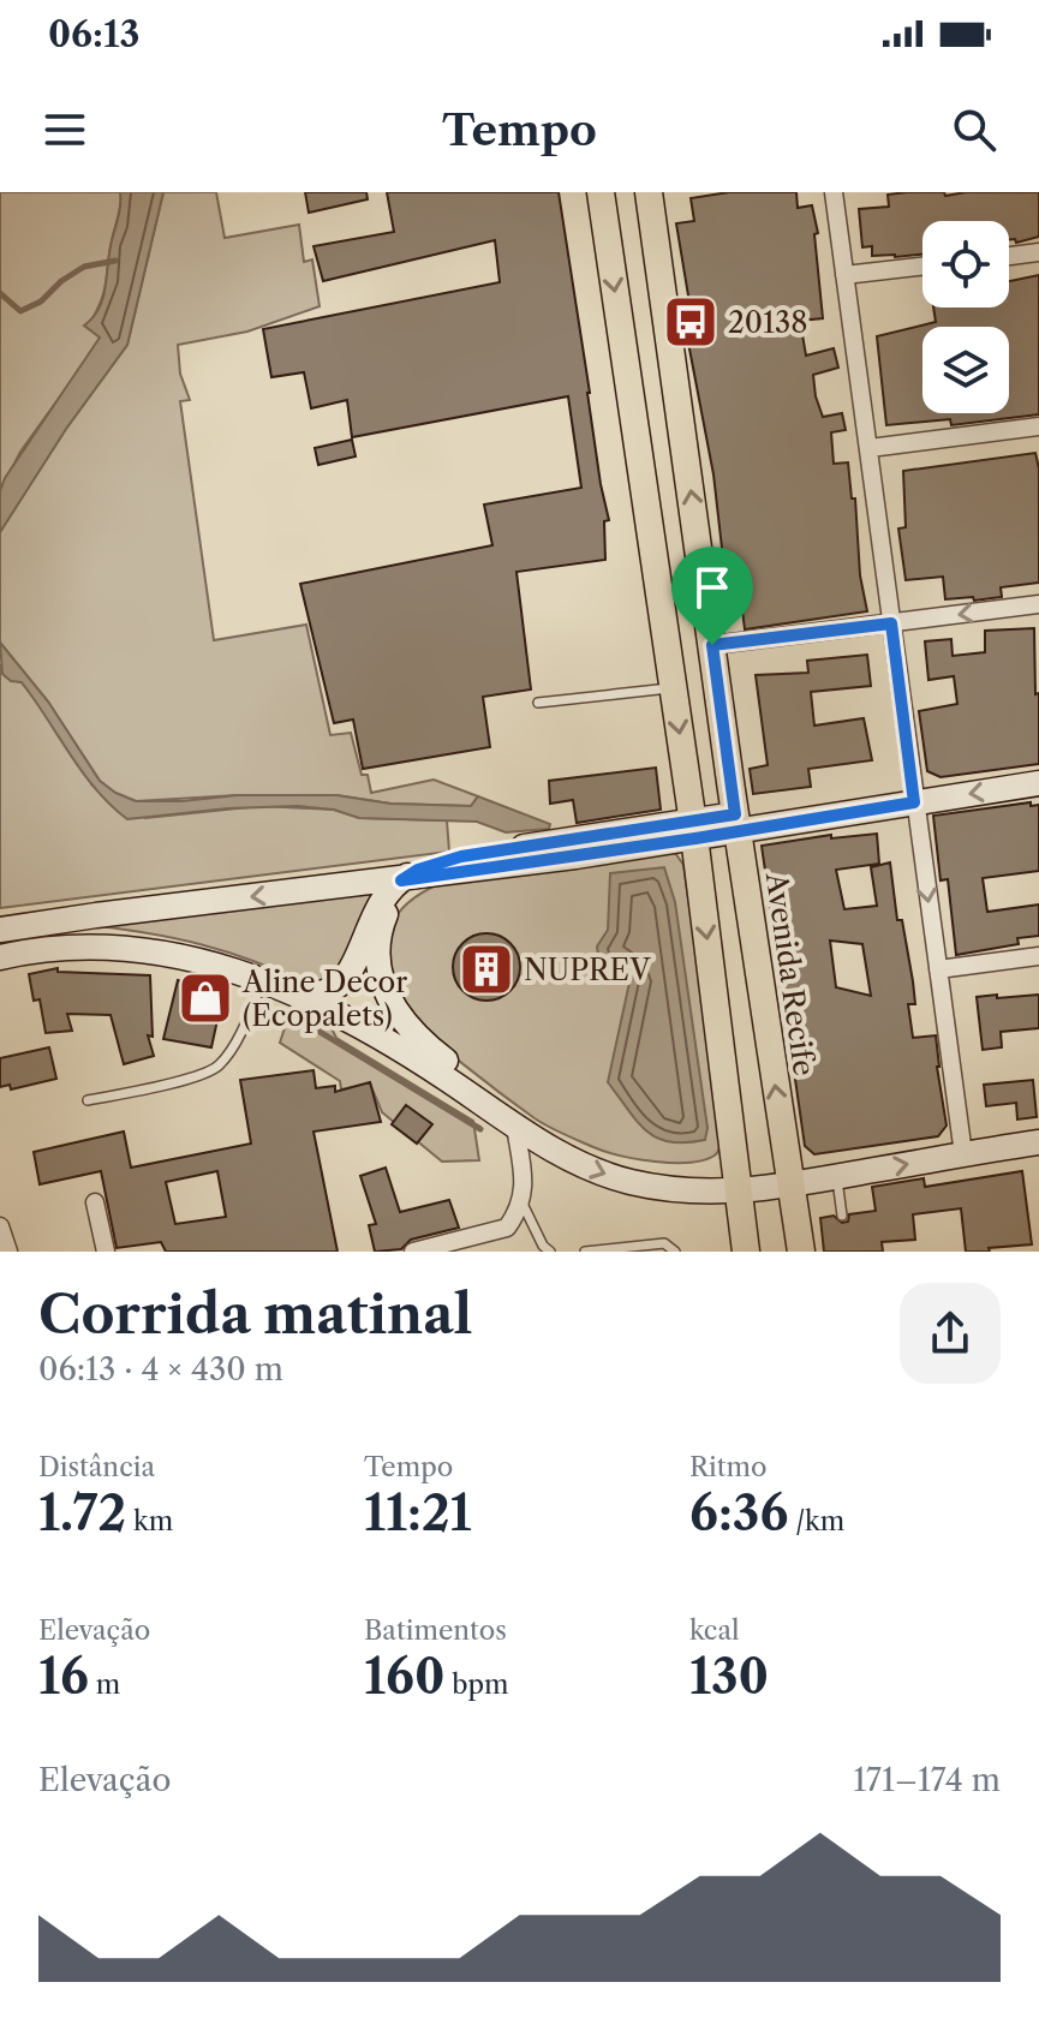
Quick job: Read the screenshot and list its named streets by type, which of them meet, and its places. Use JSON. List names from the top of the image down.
{
  "streets": {
    "main road": ["Avenida Recife"]
  },
  "places": {
    "bus stop": ["20138"],
    "building": ["NUPREV"],
    "shop": ["Aline Decor (Ecopalets)"]
  },
  "page": {
    "status": "06:13",
    "header": "Tempo",
    "heading": ["Corrida matinal", "06:13 · 4 × 430 m"],
    "stats": [
      ["Distância", "1.72 km"],
      ["Tempo", "11:21"],
      ["Ritmo", "6:36 /km"],
      ["Elevação", "16 m"],
      ["Batimentos", "160 bpm"],
      ["kcal", "130"]
    ],
    "chart": ["Elevação", "171–174 m"]
  }
}
